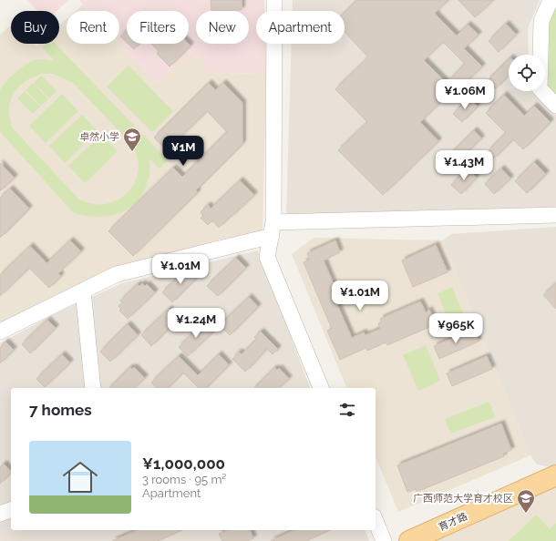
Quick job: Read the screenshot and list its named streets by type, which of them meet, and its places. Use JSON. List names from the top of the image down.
{
  "streets": {
    "main road": ["育才路"]
  },
  "places": {
    "school or university": ["卓然小学", "广西师范大学育才校区"]
  },
  "page": {
    "chip": [
      "Buy",
      "Rent",
      "Filters",
      "New",
      "Apartment"
    ],
    "price": [
      "¥1.06M",
      "¥1M",
      "¥1.43M",
      "¥1.01M",
      "¥1.01M",
      "¥1.24M",
      "¥965K"
    ],
    "heading": "7 homes",
    "list": [
      {
        "name": "¥1,000,000",
        "note": "3 rooms · 95 m² · Apartment"
      }
    ]
  }
}
